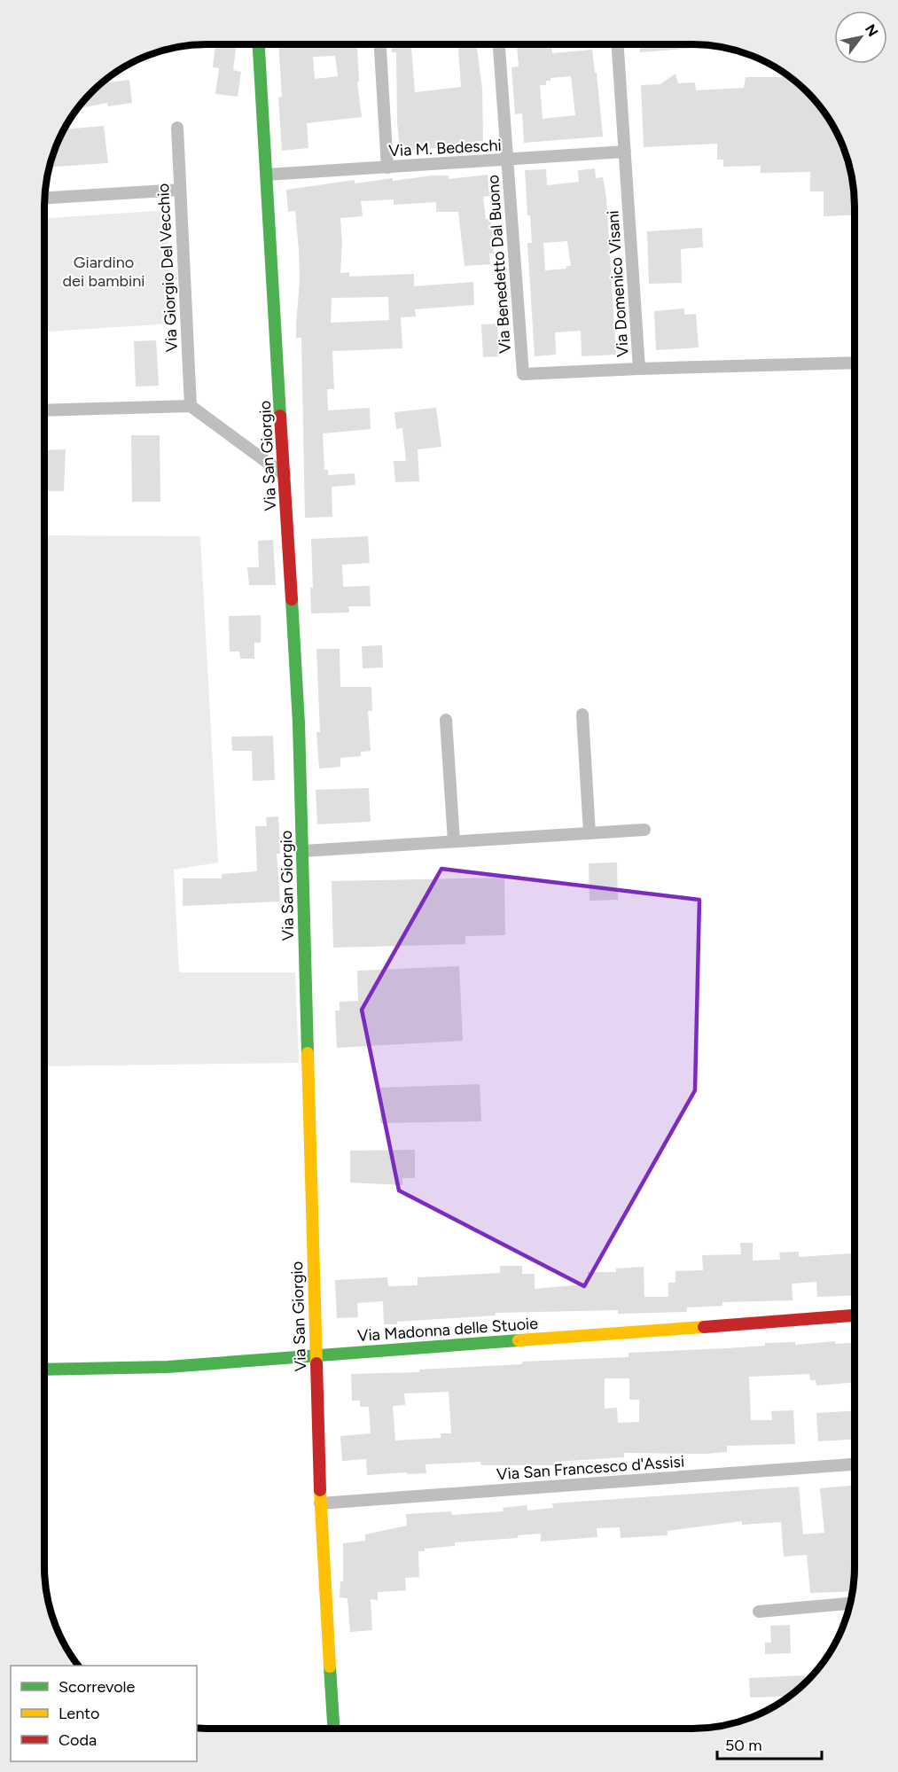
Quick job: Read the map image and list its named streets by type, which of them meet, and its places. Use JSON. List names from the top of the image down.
{
  "streets": {
    "street": [
      "Via M. Bedeschi",
      "Via Benedetto Dal Buono",
      "Via Giorgio Del Vecchio",
      "Via Domenico Visani",
      "Via San Giorgio",
      "Via Madonna delle Stuoie",
      "Via San Francesco d'Assisi"
    ]
  },
  "crossings": [
    ["Via M. Bedeschi", "Via Benedetto Dal Buono"],
    ["Via M. Bedeschi", "Via Domenico Visani"],
    ["Via M. Bedeschi", "Via San Giorgio"],
    ["Via Benedetto Dal Buono", "Via Domenico Visani"],
    ["Via San Giorgio", "Via Madonna delle Stuoie"],
    ["Via San Giorgio", "Via San Francesco d'Assisi"]
  ],
  "parks": ["Giardino dei bambini"],
  "legend": ["Scorrevole", "Lento", "Coda"],
  "scale_bar": "50 m",
  "north": "top right"
}
